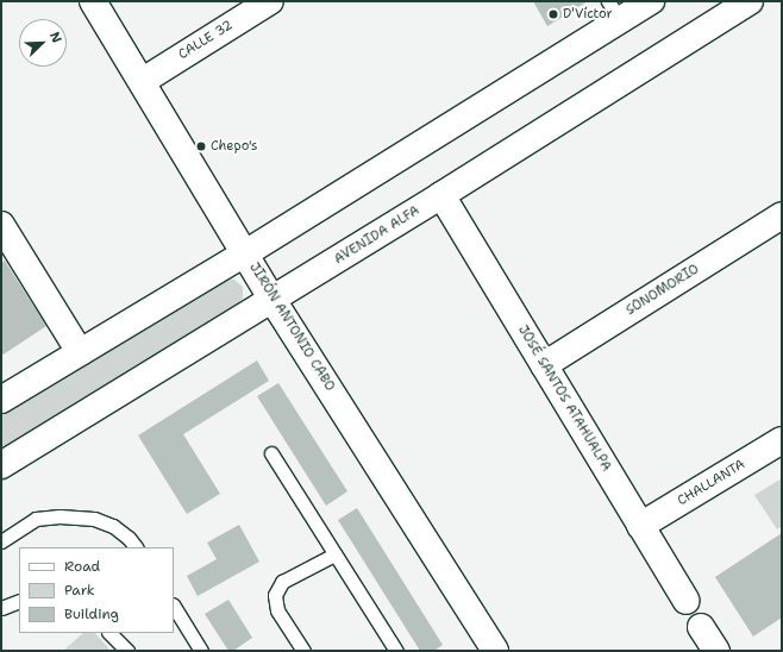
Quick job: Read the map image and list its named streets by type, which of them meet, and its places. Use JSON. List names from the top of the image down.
{
  "streets": {
    "street": [
      "CALLE 32",
      "AVENIDA ALFA",
      "SONOMORIO",
      "JIRÓN ANTONIO CABO",
      "JOSÉ SANTOS ATAHUALPA",
      "CHALLANTA"
    ]
  },
  "crossings": [
    ["CALLE 32", "JIRÓN ANTONIO CABO"],
    ["AVENIDA ALFA", "JIRÓN ANTONIO CABO"],
    ["AVENIDA ALFA", "JOSÉ SANTOS ATAHUALPA"],
    ["SONOMORIO", "JOSÉ SANTOS ATAHUALPA"],
    ["JOSÉ SANTOS ATAHUALPA", "CHALLANTA"]
  ],
  "places": ["D'Víctor", "Chepo's"],
  "legend": ["Road", "Park", "Building"],
  "north": "top right"
}
